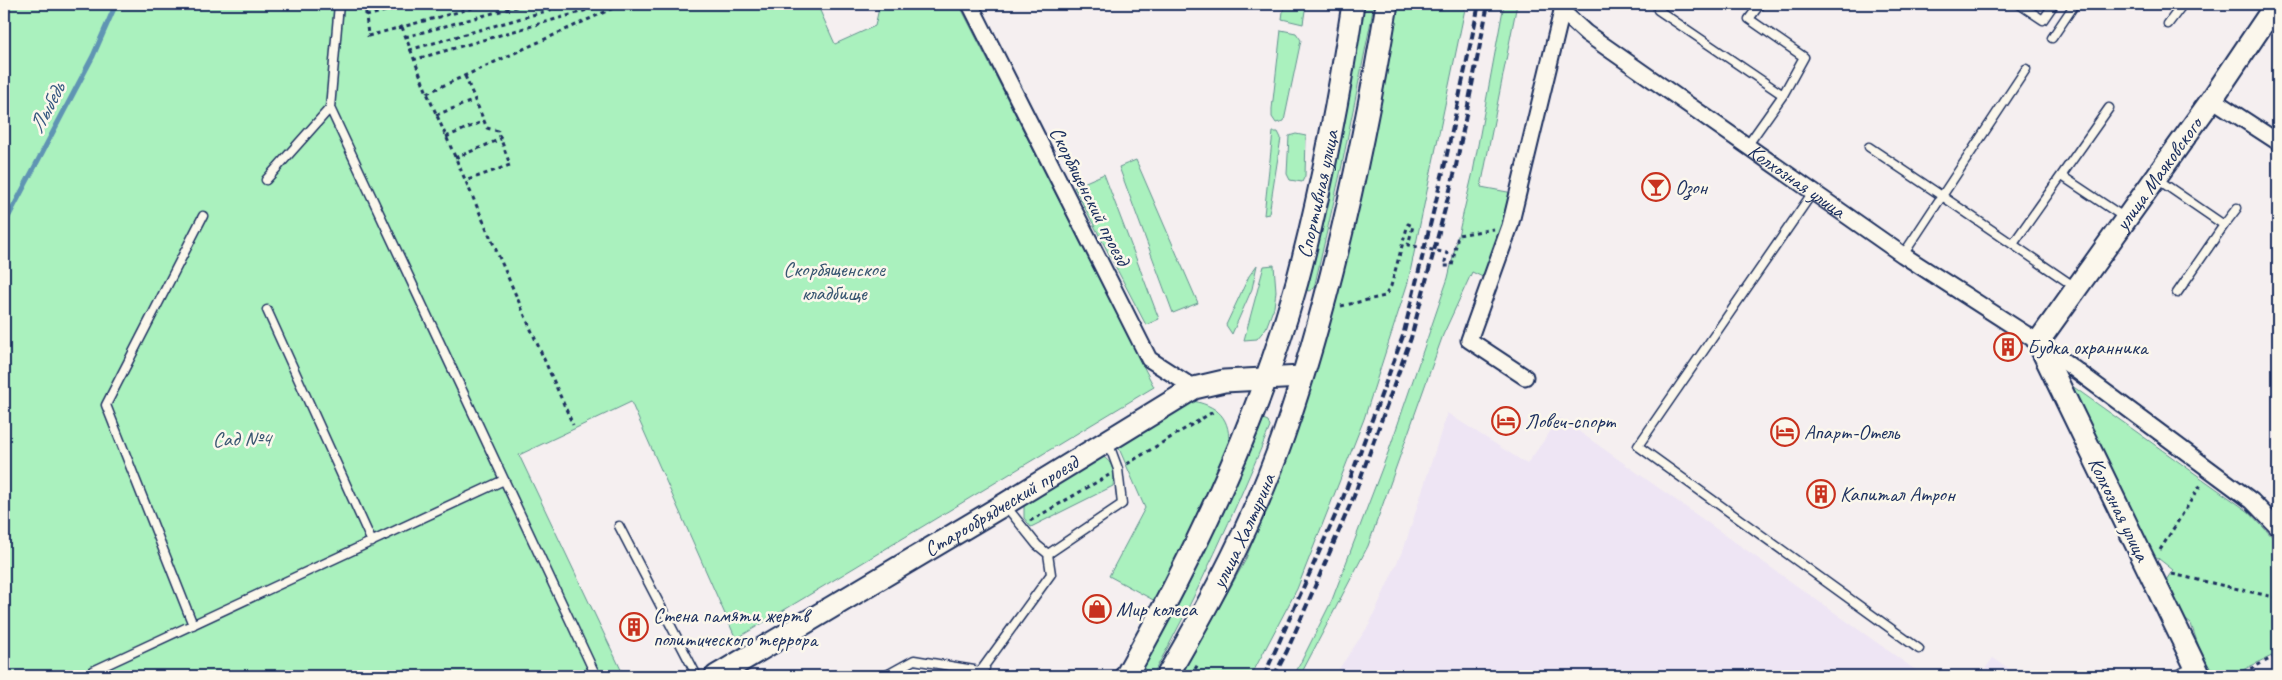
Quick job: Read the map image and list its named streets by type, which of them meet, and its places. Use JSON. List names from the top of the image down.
{
  "streets": {
    "street": [
      "улица Маяковского",
      "Колхозная улица",
      "Спортивная улица",
      "Скорбященский проезд",
      "Старообрядческий проезд",
      "улица Халтурина"
    ]
  },
  "crossings": [
    ["улица Маяковского", "Колхозная улица"],
    ["Спортивная улица", "Старообрядческий проезд"],
    ["Спортивная улица", "улица Халтурина"],
    ["Скорбященский проезд", "Старообрядческий проезд"],
    ["Старообрядческий проезд", "улица Халтурина"]
  ],
  "water": ["Лыбедь"],
  "parks": ["Скорбященское кладбище", "Сад №4"],
  "places": {
    "bar": ["Озон"],
    "building": ["Будка охранника", "Капитал Атрон", "Стена памяти жертв политического террора"],
    "hotel": ["Ловеч-спорт", "Апарт-Отель"],
    "shop": ["Мир колеса"]
  }
}
